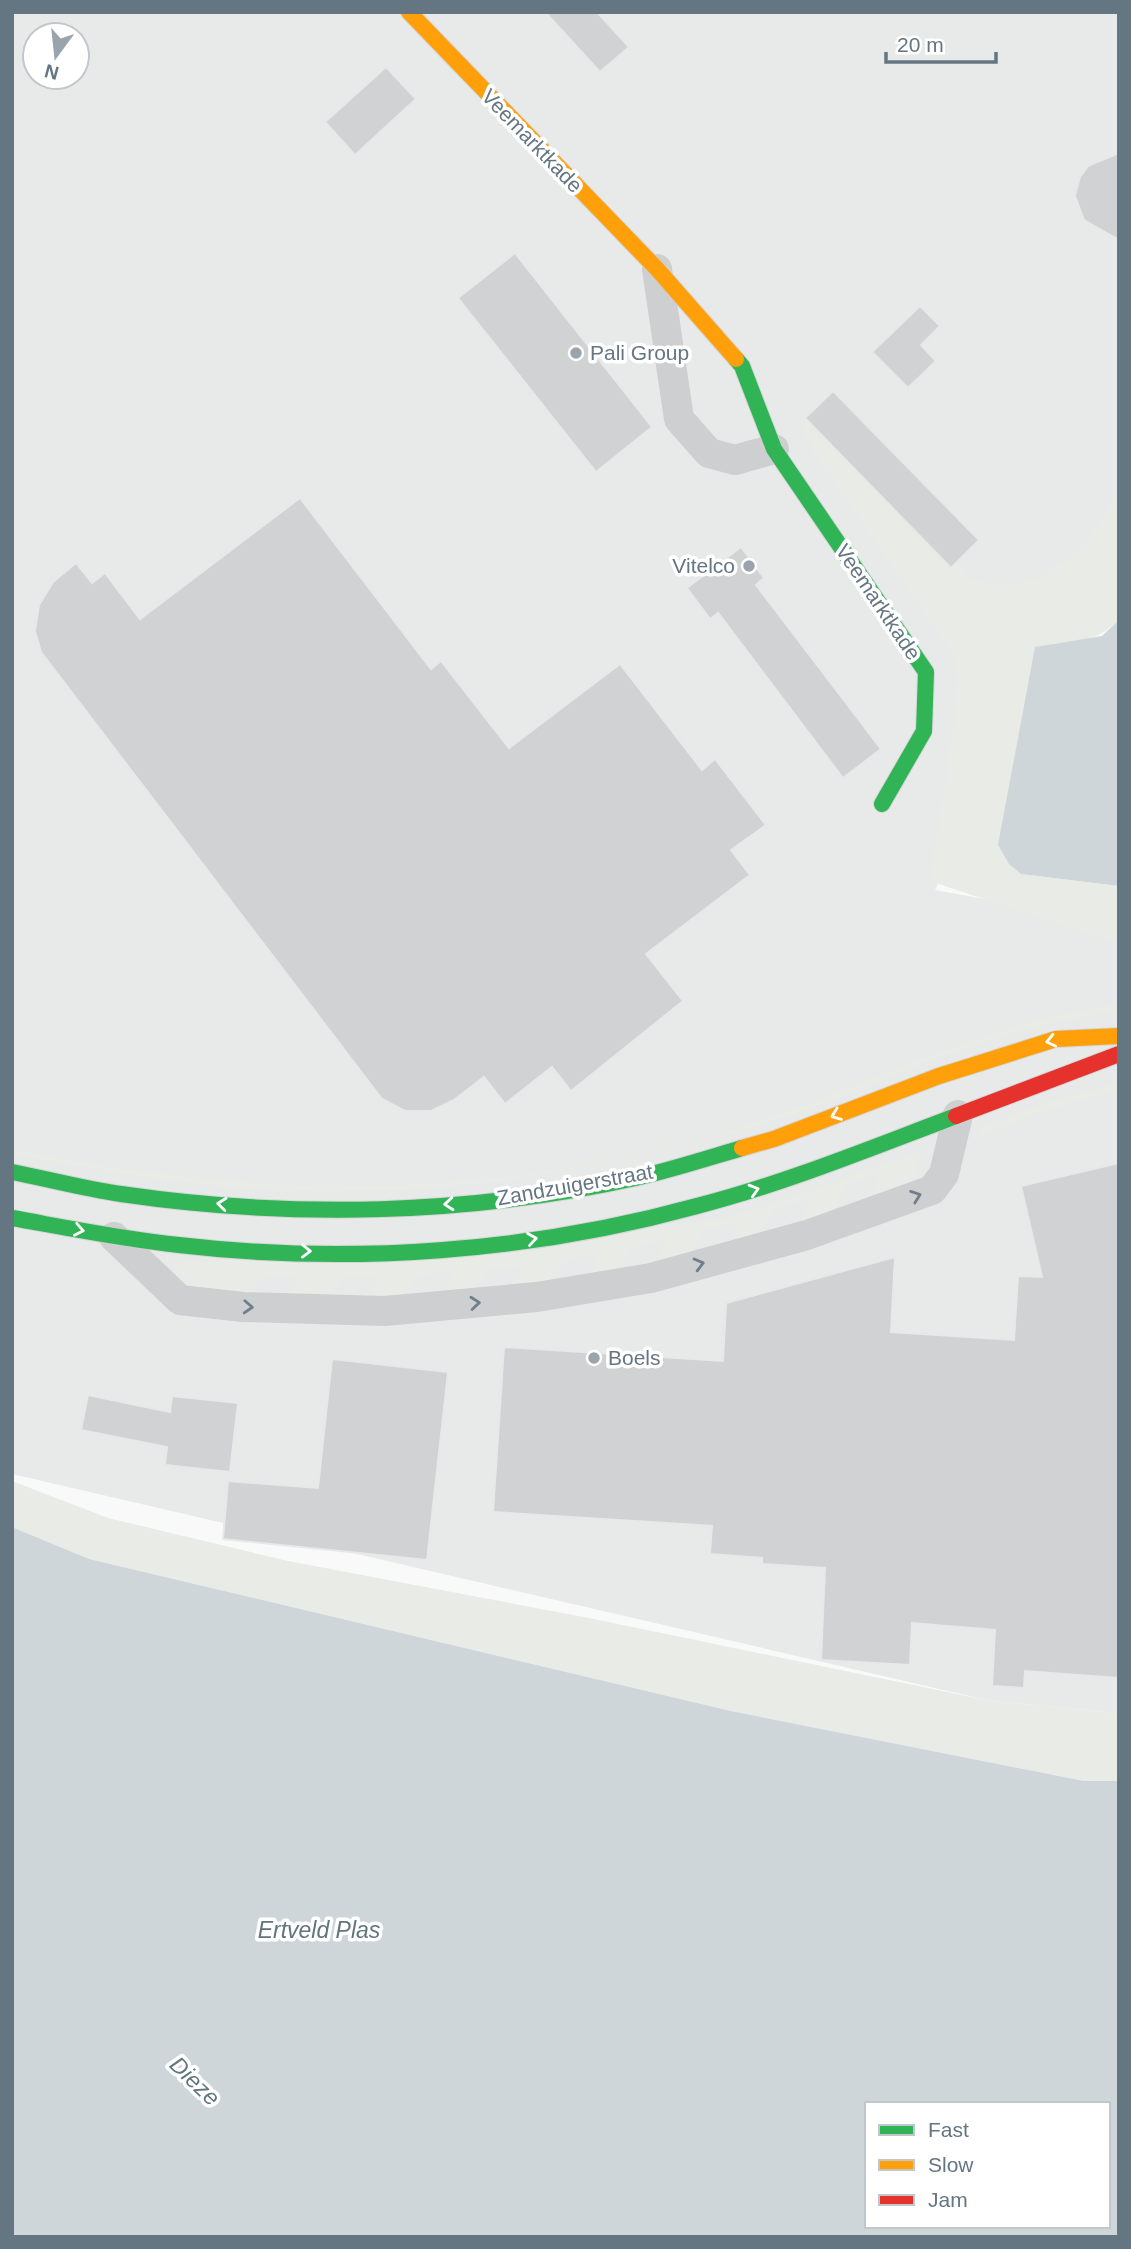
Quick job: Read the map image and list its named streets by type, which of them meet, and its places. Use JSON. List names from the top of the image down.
{
  "streets": {
    "main road": ["Veemarktkade", "Zandzuigerstraat"]
  },
  "water": ["Ertveld Plas", "Dieze"],
  "places": ["Pali Group", "Vitelco", "Boels"],
  "legend": ["Fast", "Slow", "Jam"],
  "scale_bar": "20 m",
  "north": "bottom"
}
